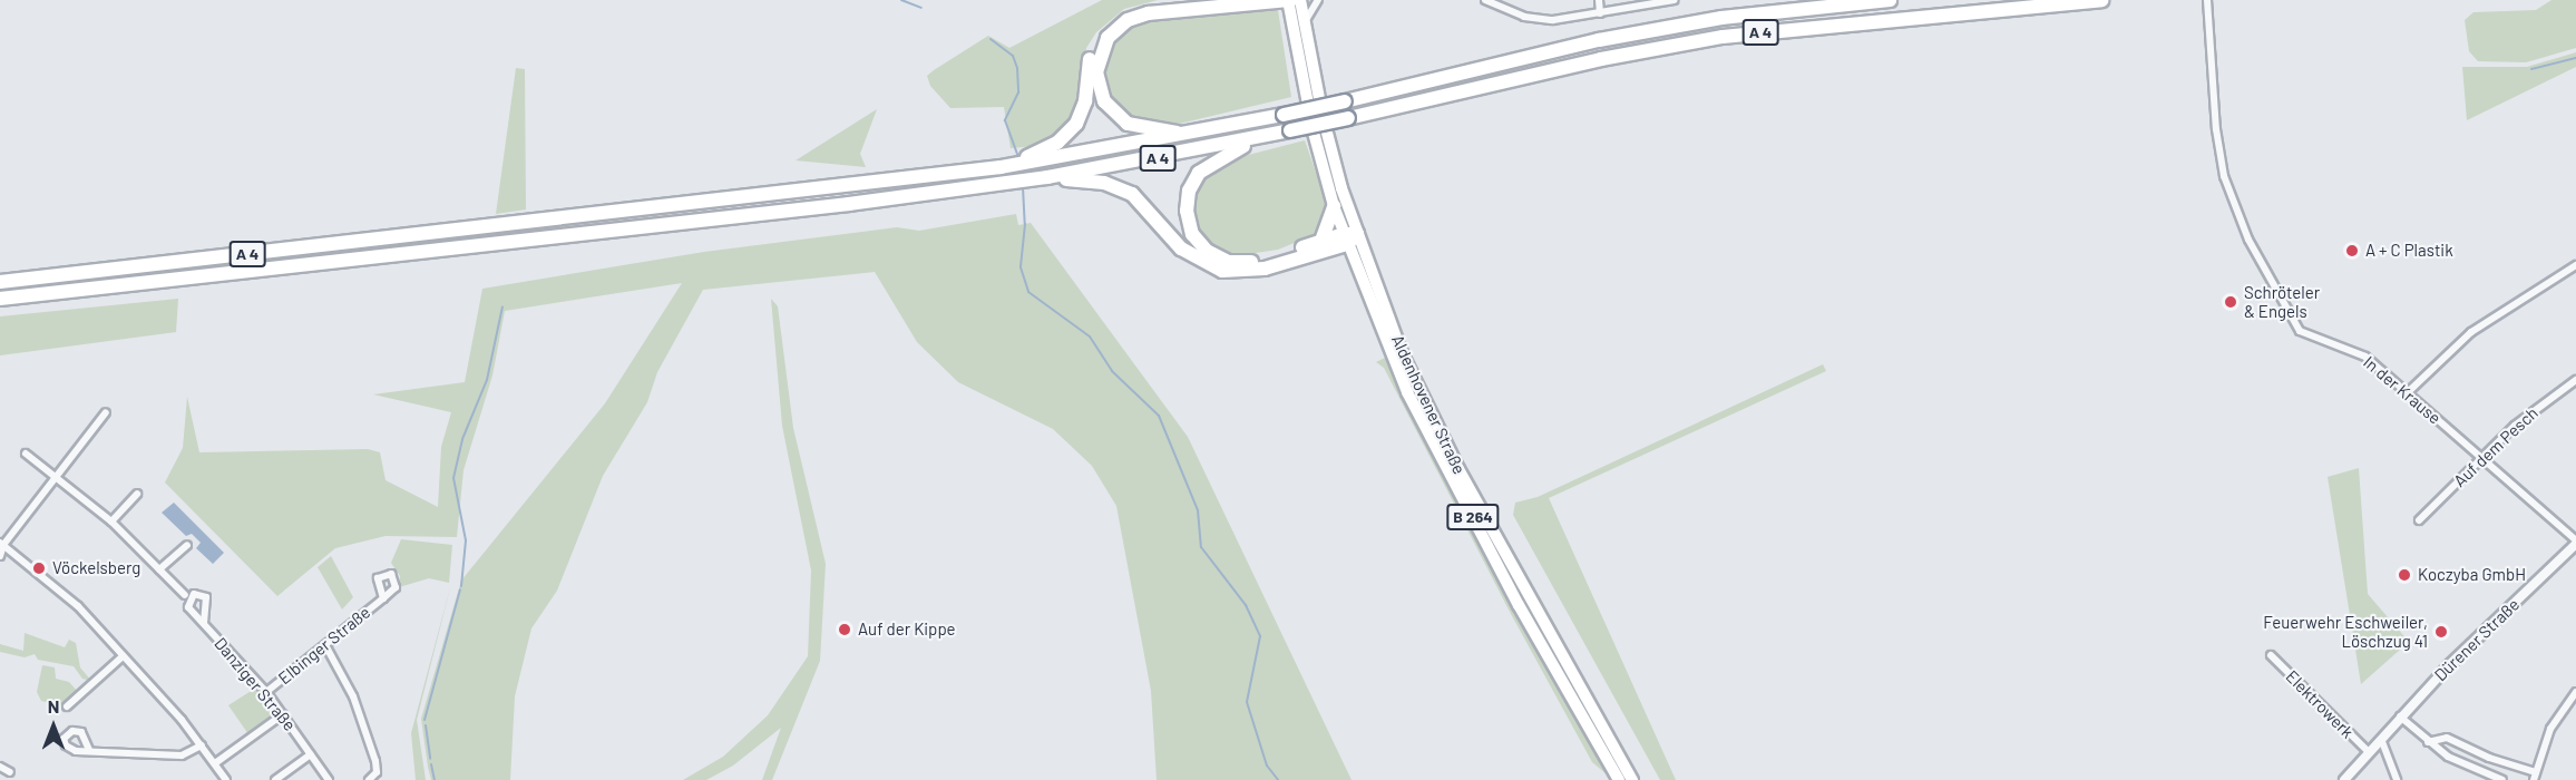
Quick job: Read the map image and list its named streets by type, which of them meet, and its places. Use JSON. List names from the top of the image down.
{
  "streets": {
    "highway": ["A 4"],
    "main road": ["Aldenhovener Straße", "B 264"],
    "street": [
      "In der Krause",
      "Auf dem Pesch",
      "Dürener Straße",
      "Elbinger Straße",
      "Danziger Straße",
      "Elektrowerk"
    ]
  },
  "crossings": [
    ["In der Krause", "Auf dem Pesch"],
    ["In der Krause", "Dürener Straße"],
    ["Dürener Straße", "Elektrowerk"],
    ["Elbinger Straße", "Danziger Straße"]
  ],
  "places": [
    "A + C Plastik",
    "Schröteler & Engels",
    "Vöckelsberg",
    "Koczyba GmbH",
    "Auf der Kippe",
    "Feuerwehr Eschweiler, Löschzug 41"
  ],
  "north": "top"
}
